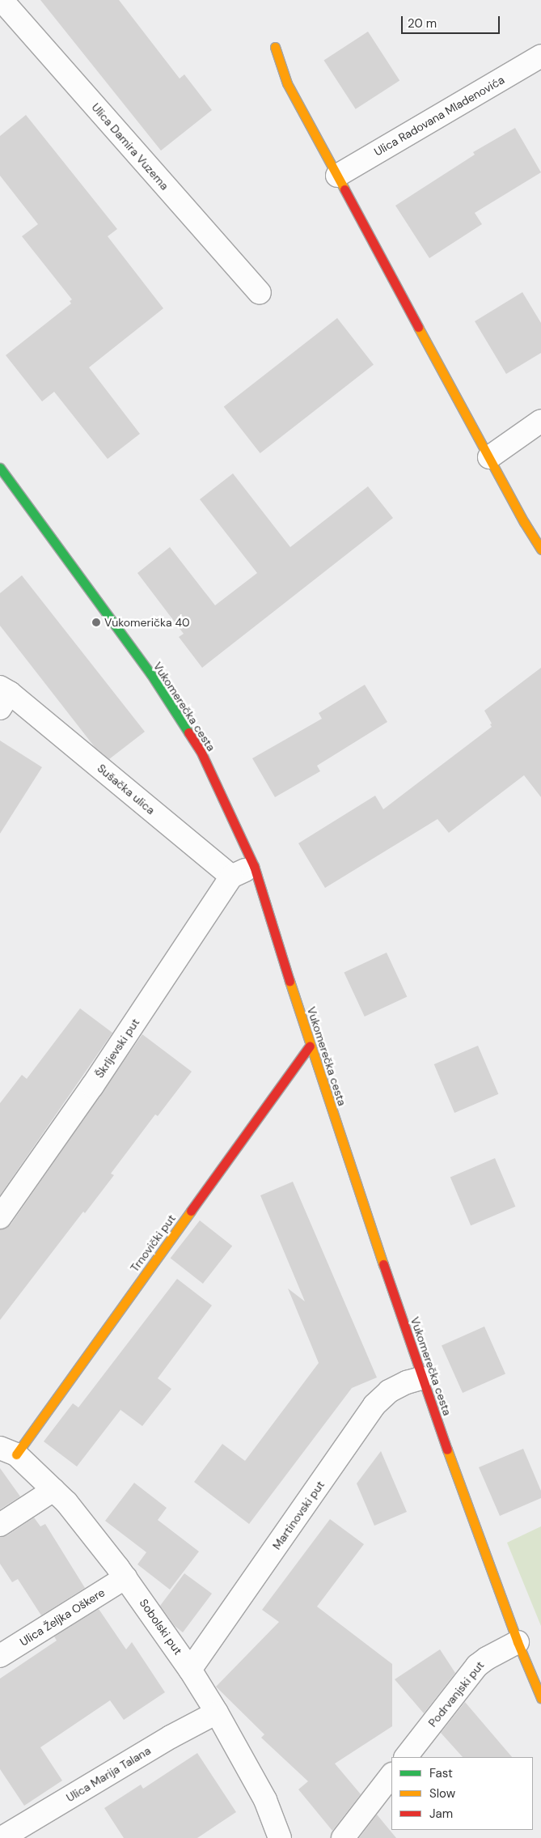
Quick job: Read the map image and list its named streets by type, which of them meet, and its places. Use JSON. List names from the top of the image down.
{
  "streets": {
    "street": [
      "Ulica Radovana Mladenovića",
      "Ulica Damira Vuzema",
      "Vukomerečka cesta",
      "Sušačka ulica",
      "Škrljevski put",
      "Trnovički put",
      "Martinovski put",
      "Ulica Željka Oškere",
      "Sobolski put",
      "Podrvanjski put",
      "Ulica Marija Talana"
    ]
  },
  "crossings": [
    ["Vukomerečka cesta", "Trnovički put"],
    ["Vukomerečka cesta", "Martinovski put"],
    ["Vukomerečka cesta", "Podrvanjski put"],
    ["Sušačka ulica", "Škrljevski put"],
    ["Trnovički put", "Sobolski put"],
    ["Martinovski put", "Sobolski put"],
    ["Ulica Željka Oškere", "Sobolski put"],
    ["Sobolski put", "Ulica Marija Talana"]
  ],
  "places": ["Vukomerička 40"],
  "legend": ["Fast", "Slow", "Jam"],
  "scale_bar": "20 m"
}
